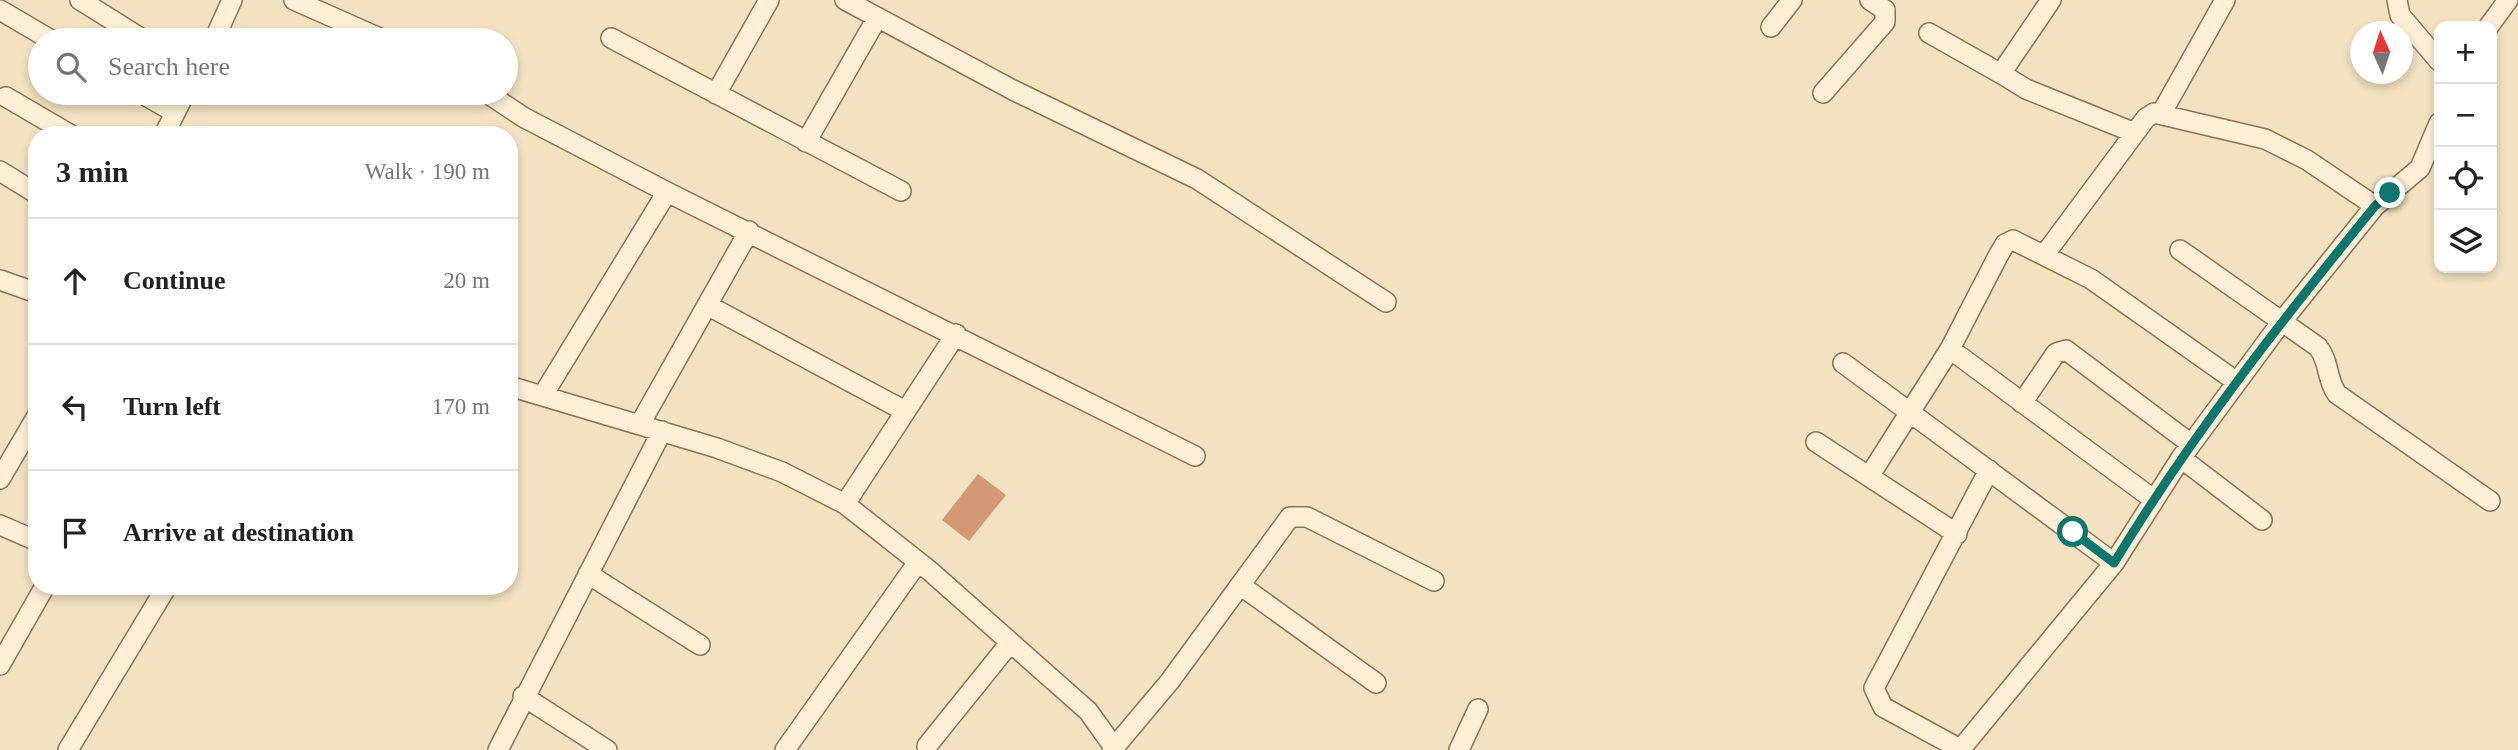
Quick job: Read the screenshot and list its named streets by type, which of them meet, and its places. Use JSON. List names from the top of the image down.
{
  "north": "top",
  "page": {
    "map_buttons": ["+", "−"],
    "search": "Search here",
    "heading": ["3 min", "Walk · 190 m"],
    "list": [
      ["Continue", "20 m"],
      ["Turn left", "170 m"],
      "Arrive at destination"
    ]
  }
}
